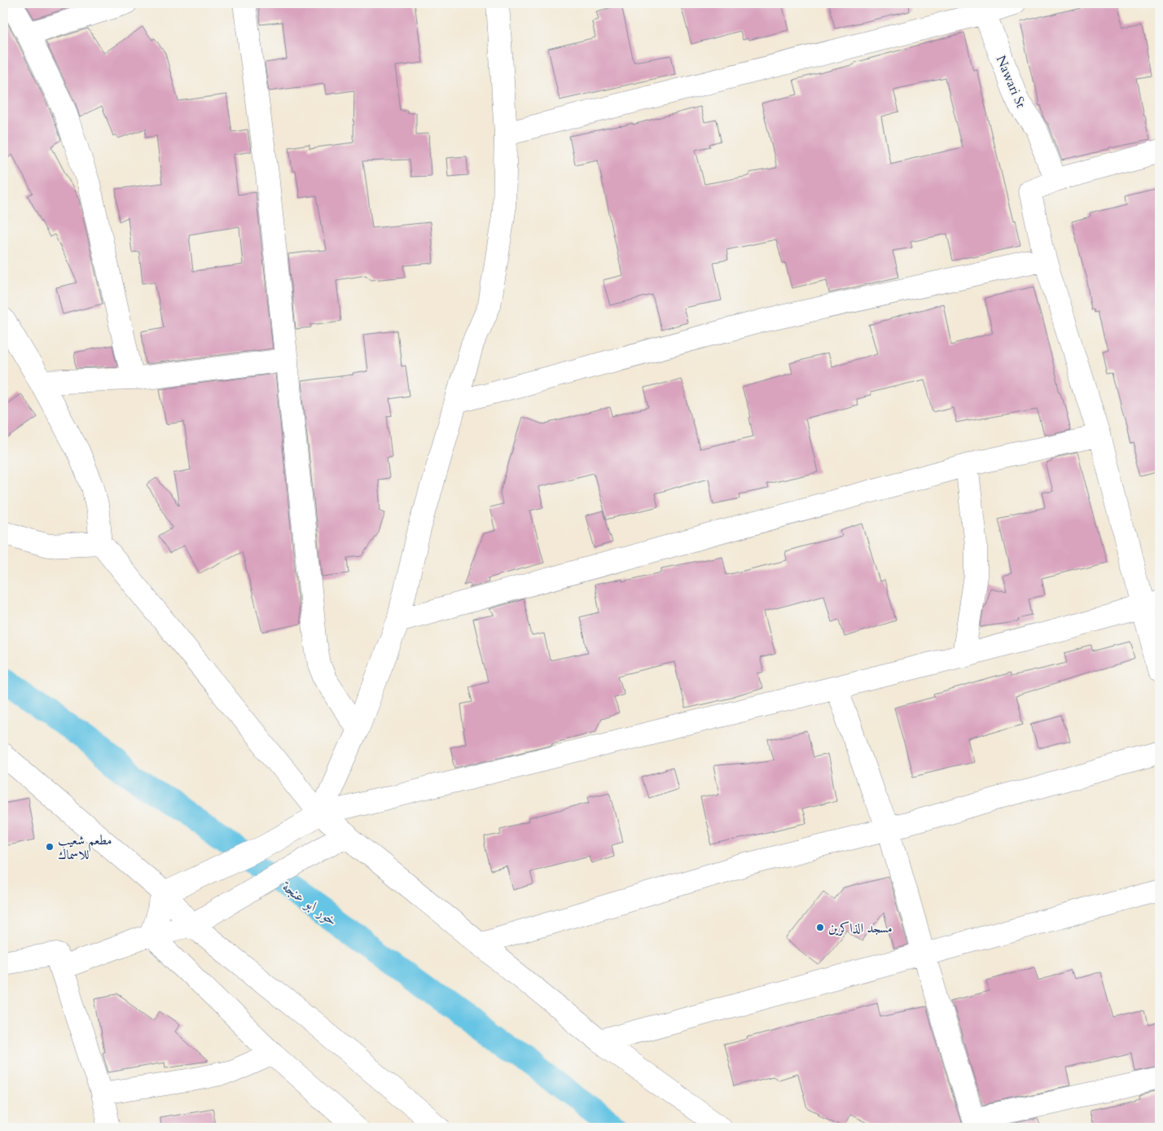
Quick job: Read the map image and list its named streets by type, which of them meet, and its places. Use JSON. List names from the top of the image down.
{
  "streets": {
    "street": ["Nawari St"]
  },
  "water": ["خور ابو عنجة"],
  "places": ["مطعم شعيب للاسماك", "مسجد الذاكرين"]
}
